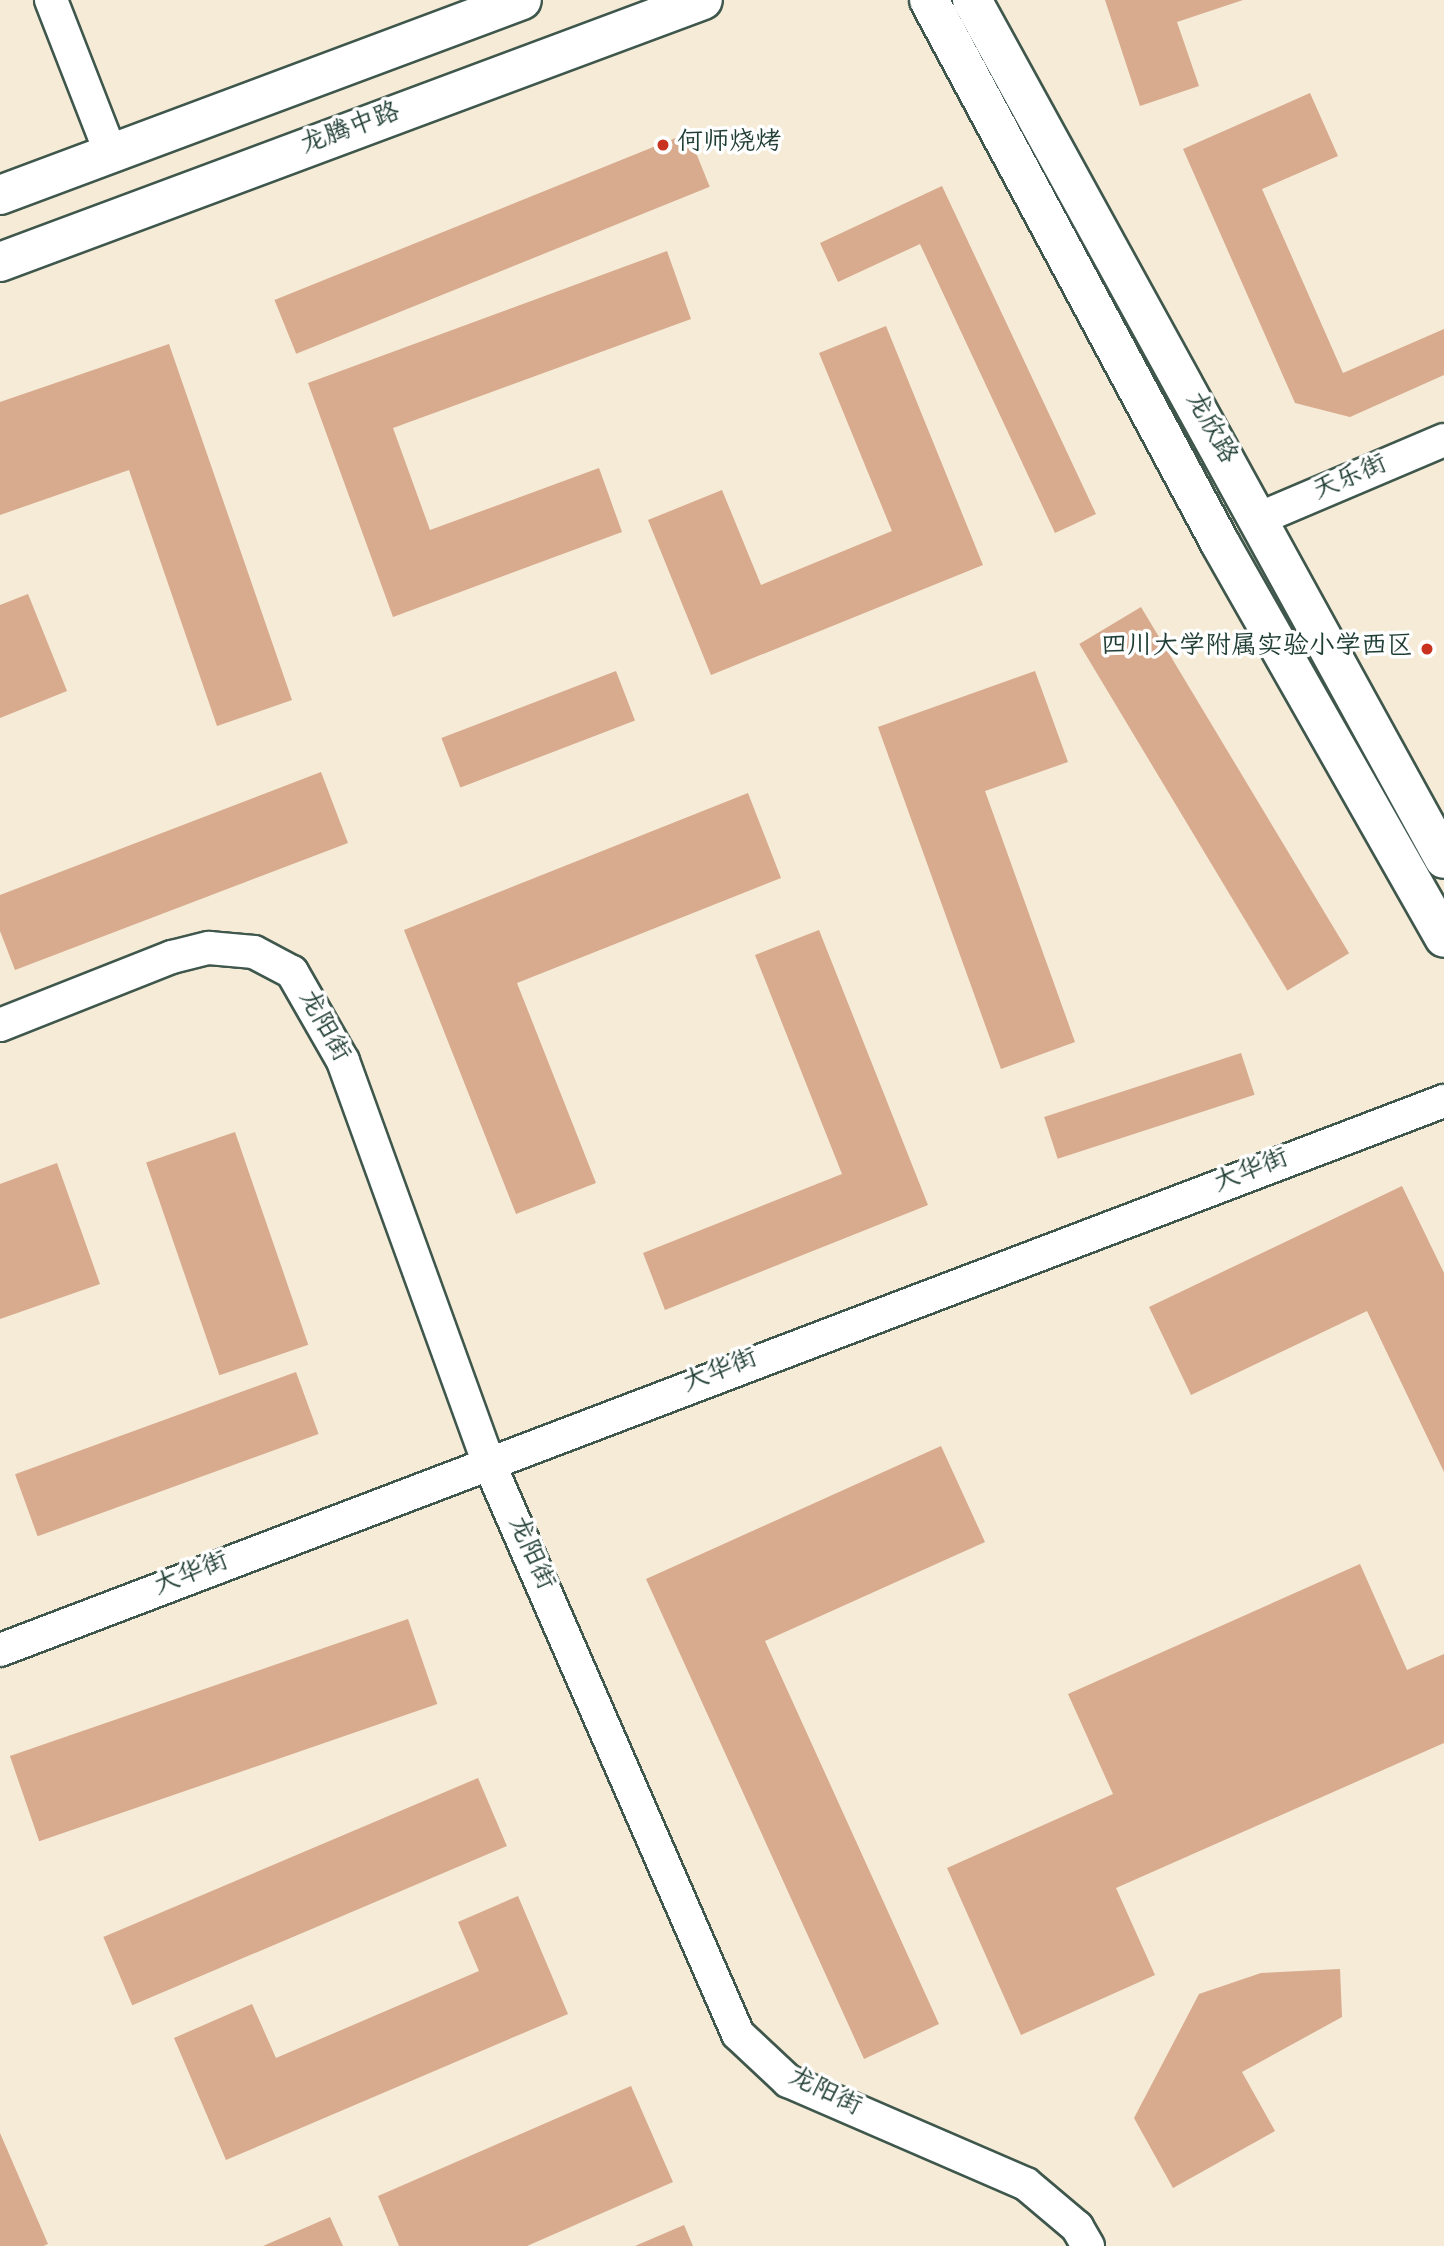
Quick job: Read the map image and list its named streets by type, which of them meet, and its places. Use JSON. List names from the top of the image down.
{
  "streets": {
    "street": [
      "龙腾中路",
      "龙欣路",
      "天乐街",
      "龙阳街",
      "大华街"
    ]
  },
  "crossings": [
    ["龙欣路", "天乐街"],
    ["龙阳街", "大华街"]
  ],
  "places": ["何师烧烤", "四川大学附属实验小学西区"]
}
